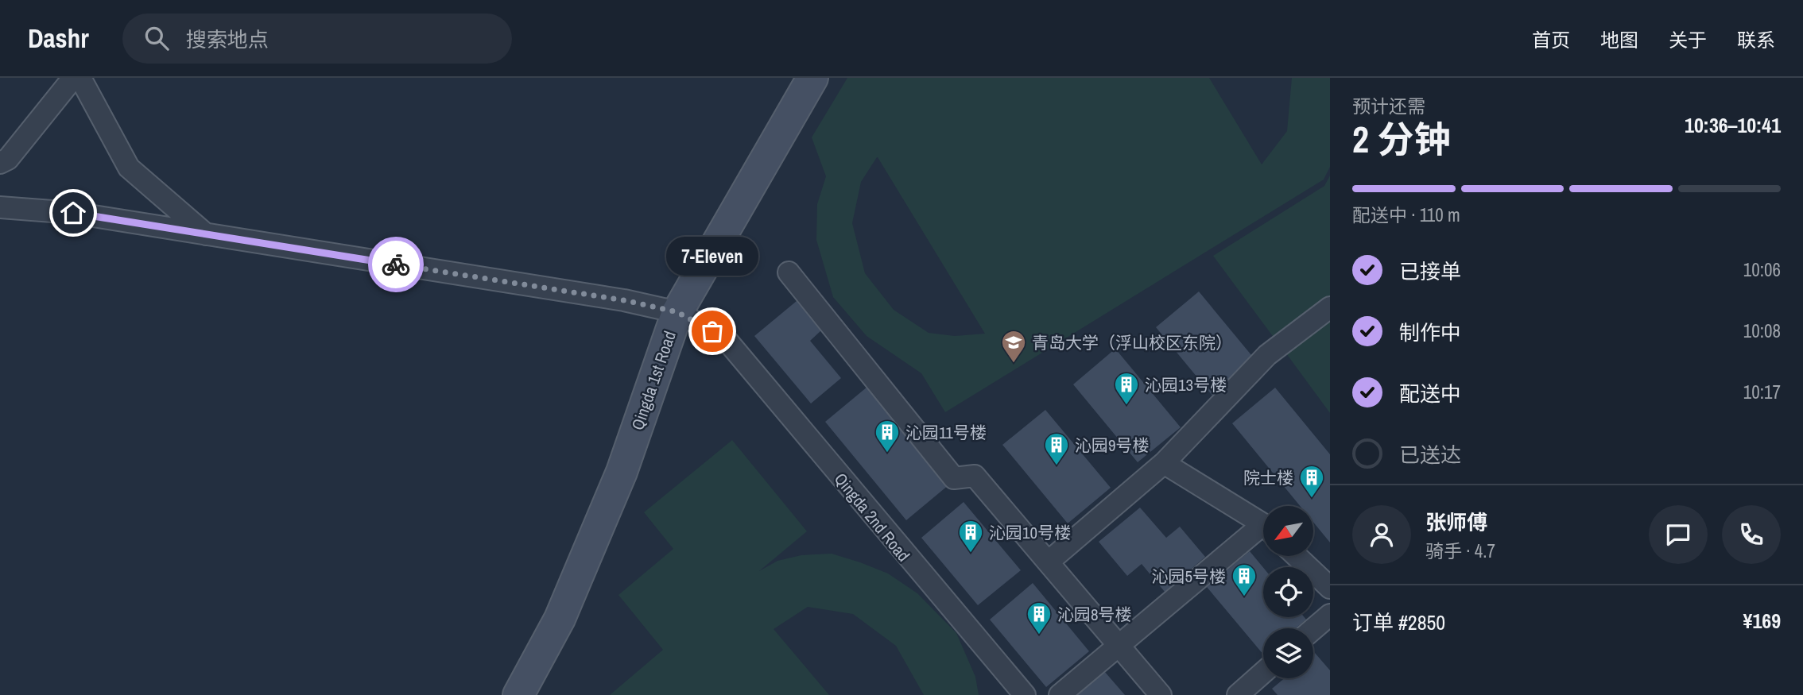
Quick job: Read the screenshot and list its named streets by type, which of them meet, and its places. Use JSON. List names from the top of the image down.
{
  "streets": {
    "street": ["Qingda 1st Road", "Qingda 2nd Road"]
  },
  "places": {
    "other": ["7-Eleven"],
    "school or university": ["青岛大学（浮山校区东院）"],
    "building": [
      "沁园13号楼",
      "沁园11号楼",
      "沁园9号楼",
      "院士楼",
      "沁园10号楼",
      "沁园5号楼",
      "沁园8号楼"
    ]
  },
  "north": "bottom left",
  "page": {
    "header": "Dashr",
    "search": "搜索地点",
    "nav": [
      "首页",
      "地图",
      "关于",
      "联系"
    ],
    "heading": ["2 分钟", "预计还需", "10:36–10:41"],
    "panel": [
      "张师傅",
      "骑手 · 4.7",
      "订单 #2850",
      "¥169"
    ],
    "bar": "配送中 · 110 m",
    "bubble": "7-Eleven",
    "list": [
      ["已接单", "10:06"],
      ["制作中", "10:08"],
      ["配送中", "10:17"],
      "已送达"
    ]
  }
}
